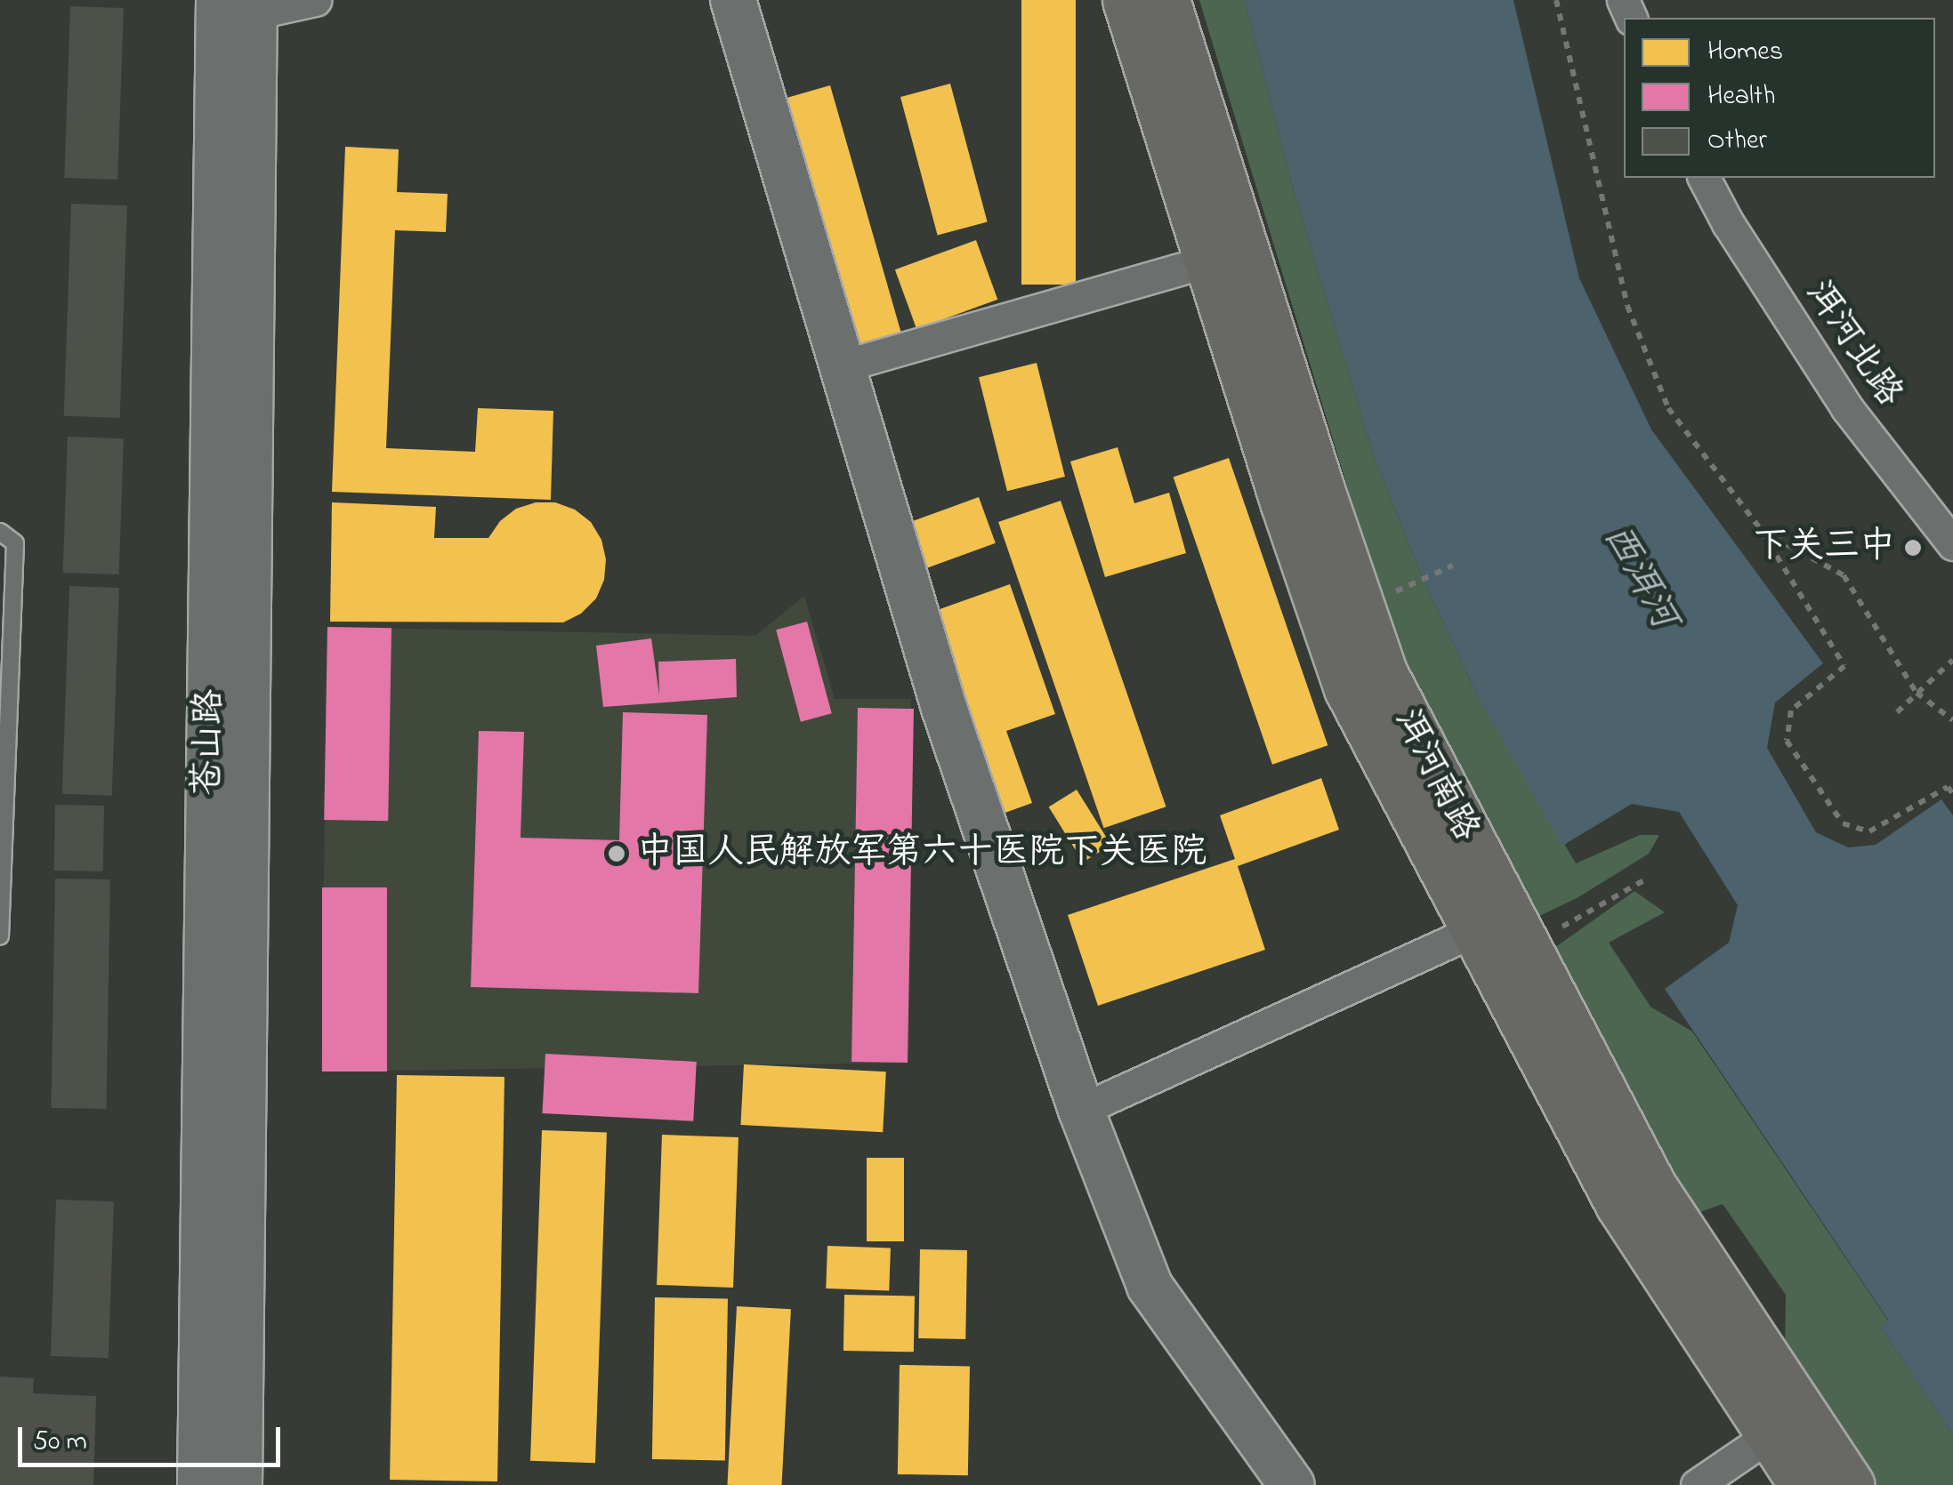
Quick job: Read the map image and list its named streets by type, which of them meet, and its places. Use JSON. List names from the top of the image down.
{
  "streets": {
    "main road": ["苍山路", "洱河南路"],
    "street": ["洱河北路"]
  },
  "water": ["西洱河"],
  "places": ["下关三中", "中国人民解放军第六十医院下关医院"],
  "legend": ["Homes", "Health", "Other"],
  "scale_bar": "50 m"
}
